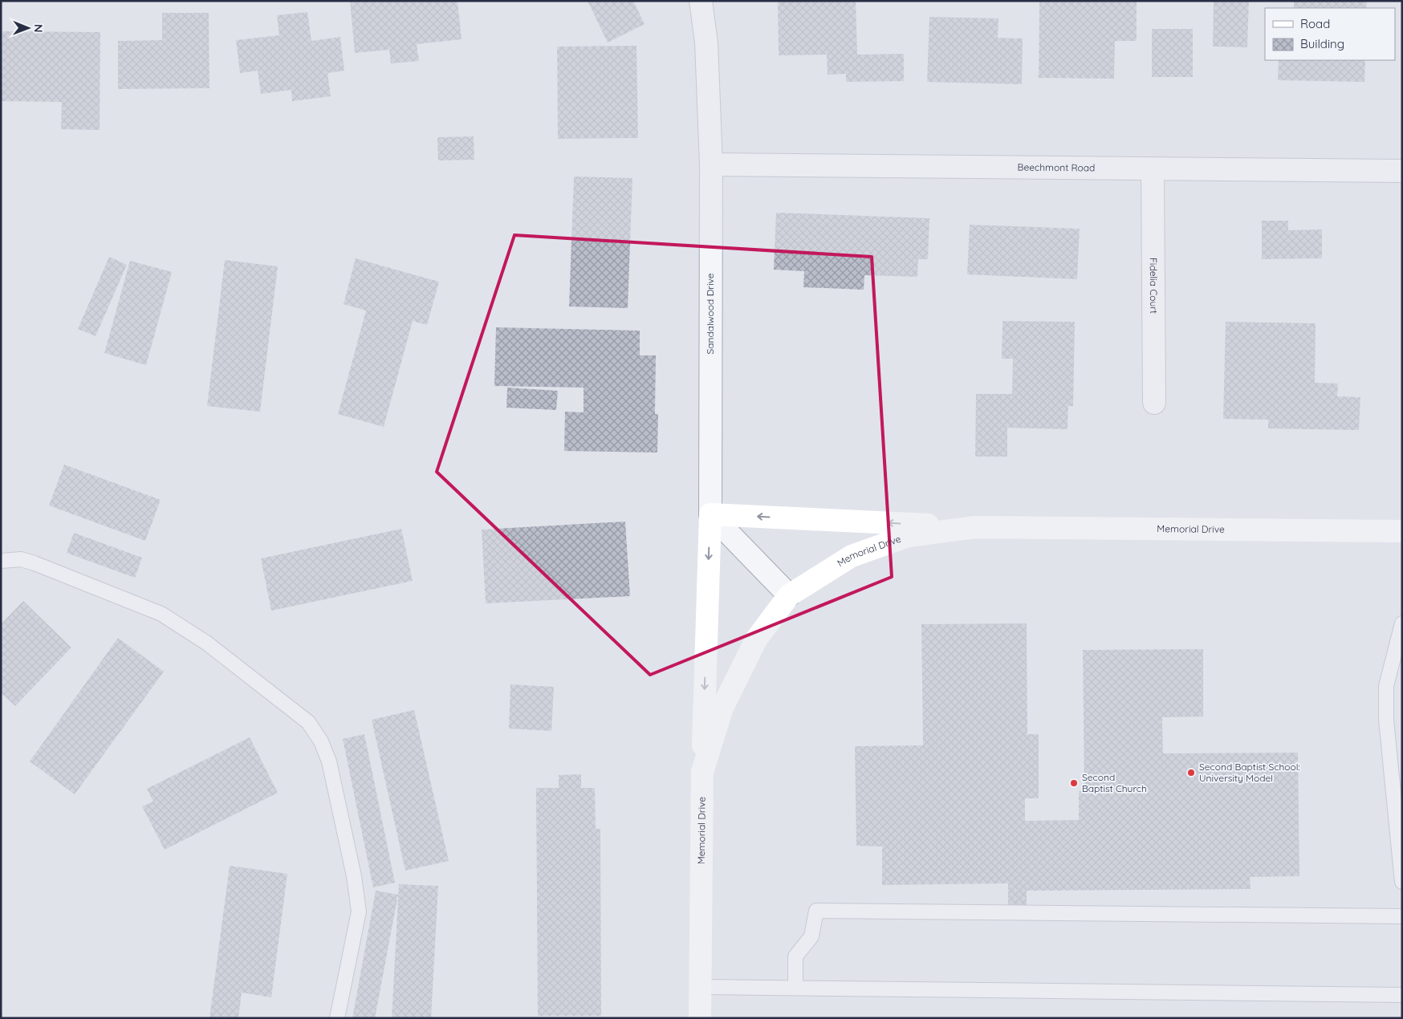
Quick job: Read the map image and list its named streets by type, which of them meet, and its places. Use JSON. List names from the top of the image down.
{
  "streets": {
    "street": [
      "Beechmont Road",
      "Fidelia Court",
      "Sandalwood Drive",
      "Memorial Drive"
    ]
  },
  "crossings": [
    ["Beechmont Road", "Fidelia Court"],
    ["Beechmont Road", "Sandalwood Drive"]
  ],
  "places": ["Second Baptist School: University Model", "Second Baptist Church"],
  "legend": ["Road", "Building"],
  "north": "right"
}
